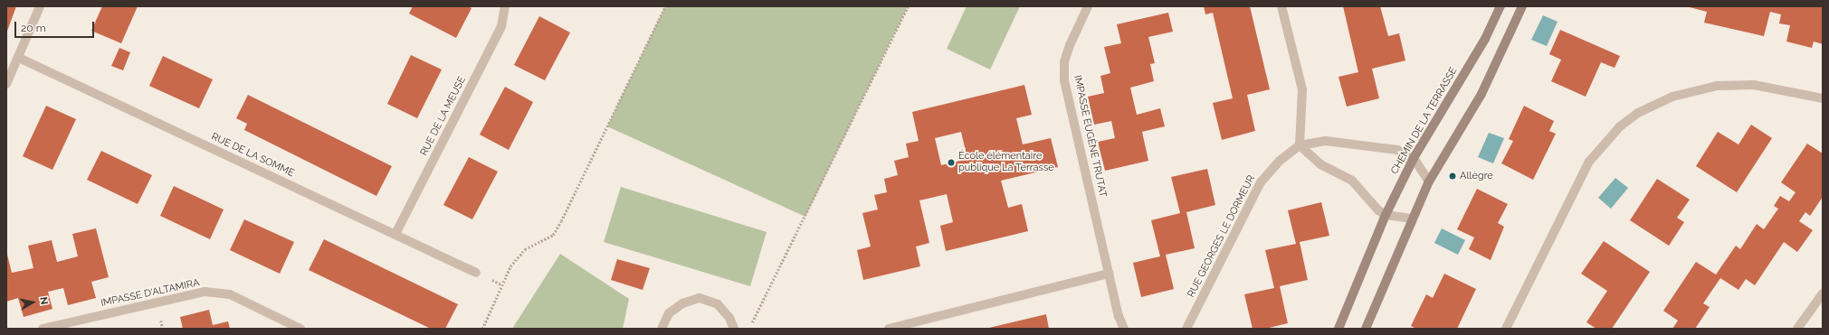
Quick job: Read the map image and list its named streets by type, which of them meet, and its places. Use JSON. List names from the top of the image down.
{
  "streets": {
    "street": [
      "RUE DE LA MEUSE",
      "CHEMIN DE LA TERRASSE",
      "IMPASSE EUGÈNE TRUTAT",
      "RUE DE LA SOMME",
      "RUE GEORGES LE DORMEUR",
      "IMPASSE D'ALTAMIRA"
    ]
  },
  "crossings": [
    ["RUE DE LA MEUSE", "RUE DE LA SOMME"]
  ],
  "places": ["École élémentaire publique La Terrasse", "Allègre"],
  "scale_bar": "20 m",
  "north": "right"
}
